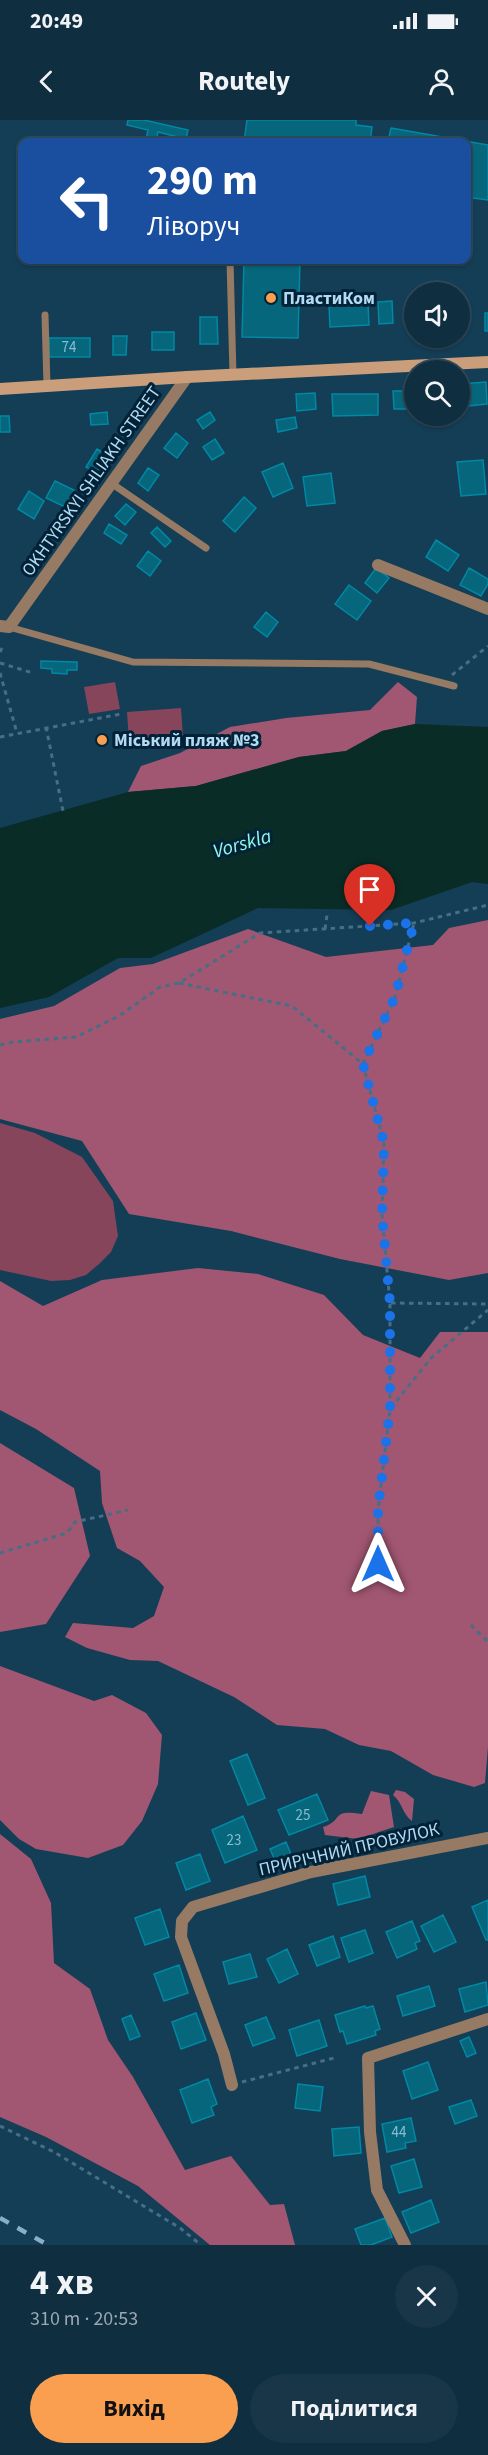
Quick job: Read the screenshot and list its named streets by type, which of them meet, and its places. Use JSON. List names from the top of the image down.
{
  "streets": {
    "main road": ["OKHTYRSKYI SHLIAKH STREET"],
    "street": ["ПРИРІЧНИЙ ПРОВУЛОК"]
  },
  "water": ["Vorskla"],
  "places": ["ПластиКом", "Міський пляж №3"],
  "house_numbers": [
    "74",
    "25",
    "23",
    "44"
  ],
  "page": {
    "status": "20:49",
    "header": "Routely",
    "turn": ["290 m", "Ліворуч"],
    "heading": ["4 хв", "310 m · 20:53"],
    "buttons": ["Вихід", "Поділитися"]
  }
}
